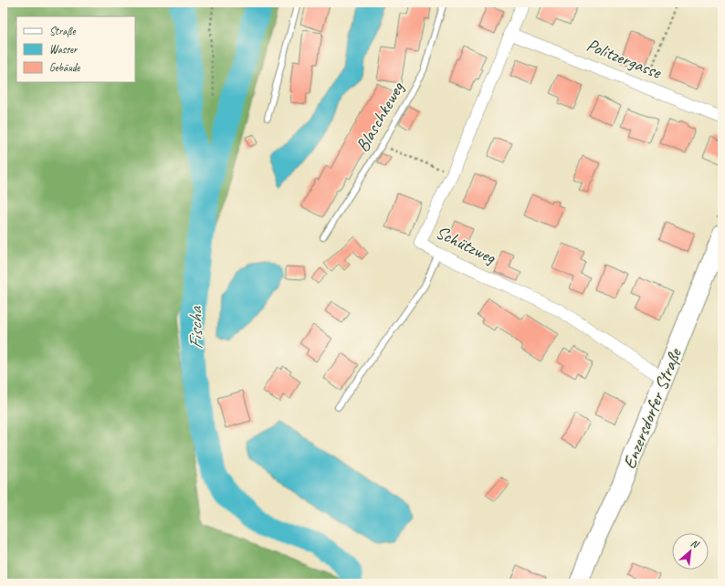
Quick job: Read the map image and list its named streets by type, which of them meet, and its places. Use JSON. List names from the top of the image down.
{
  "streets": {
    "main road": ["Enzersdorfer Straße"],
    "street": ["Politzergasse", "Schützweg"],
    "lane": ["Blaschkeweg"]
  },
  "crossings": [
    ["Politzergasse", "Schützweg"],
    ["Schützweg", "Enzersdorfer Straße"]
  ],
  "water": ["Fischa"],
  "legend": ["Straße", "Wasser", "Gebäude"],
  "north": "top right"
}
